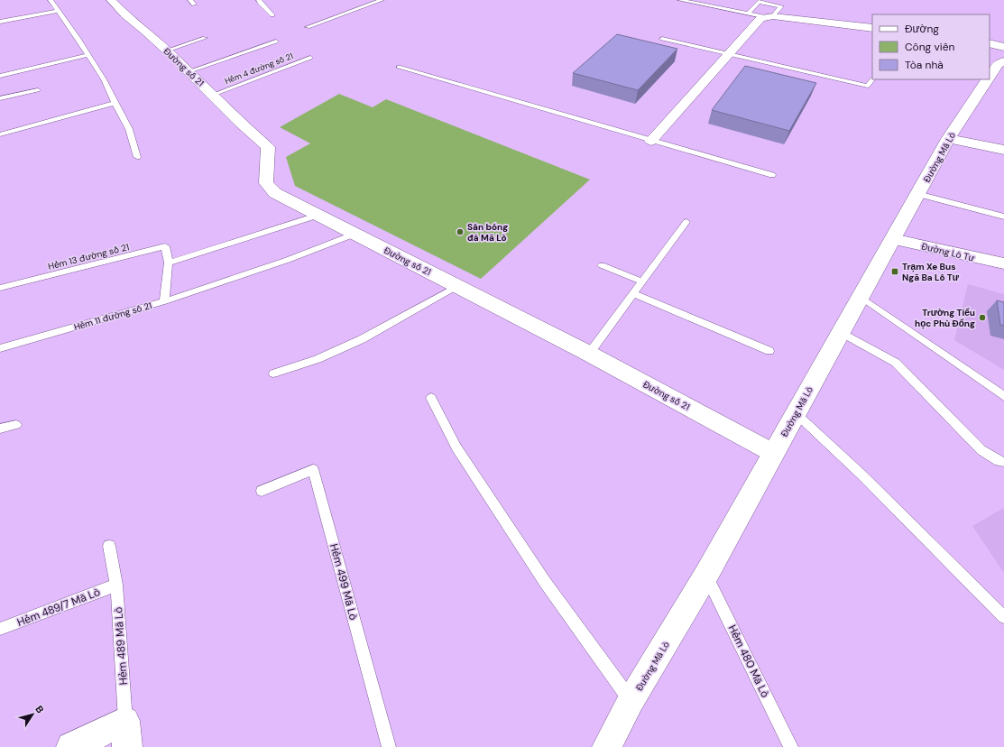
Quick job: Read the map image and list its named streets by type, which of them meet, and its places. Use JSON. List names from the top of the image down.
{
  "streets": {
    "street": ["Đường số 21", "Đường Mã Lò", "Đường Lô Tư"],
    "lane": [
      "Hẻm 4 đường số 21",
      "Hẻm 13 đường số 21",
      "Hẻm 11 đường số 21",
      "Hẻm 499 Mã Lò",
      "Hẻm 489/7 Mã Lò",
      "Hẻm 489 Mã Lò",
      "Hẻm 480 Mã Lò"
    ]
  },
  "crossings": [
    ["Đường số 21", "Hẻm 4 đường số 21"],
    ["Đường số 21", "Đường Mã Lò"],
    ["Đường Mã Lò", "Đường Lô Tư"],
    ["Đường Mã Lò", "Hẻm 480 Mã Lò"],
    ["Hẻm 13 đường số 21", "Hẻm 11 đường số 21"],
    ["Hẻm 489/7 Mã Lò", "Hẻm 489 Mã Lò"]
  ],
  "places": {
    "other": ["Sân bóng đá Mã Lò", "Trường Tiểu học Phù Đổng"],
    "transit": ["Trạm Xe Bus Ngã Ba Lô Tư"]
  },
  "legend": ["Đường", "Công viên", "Tòa nhà"],
  "north": "top right"
}
